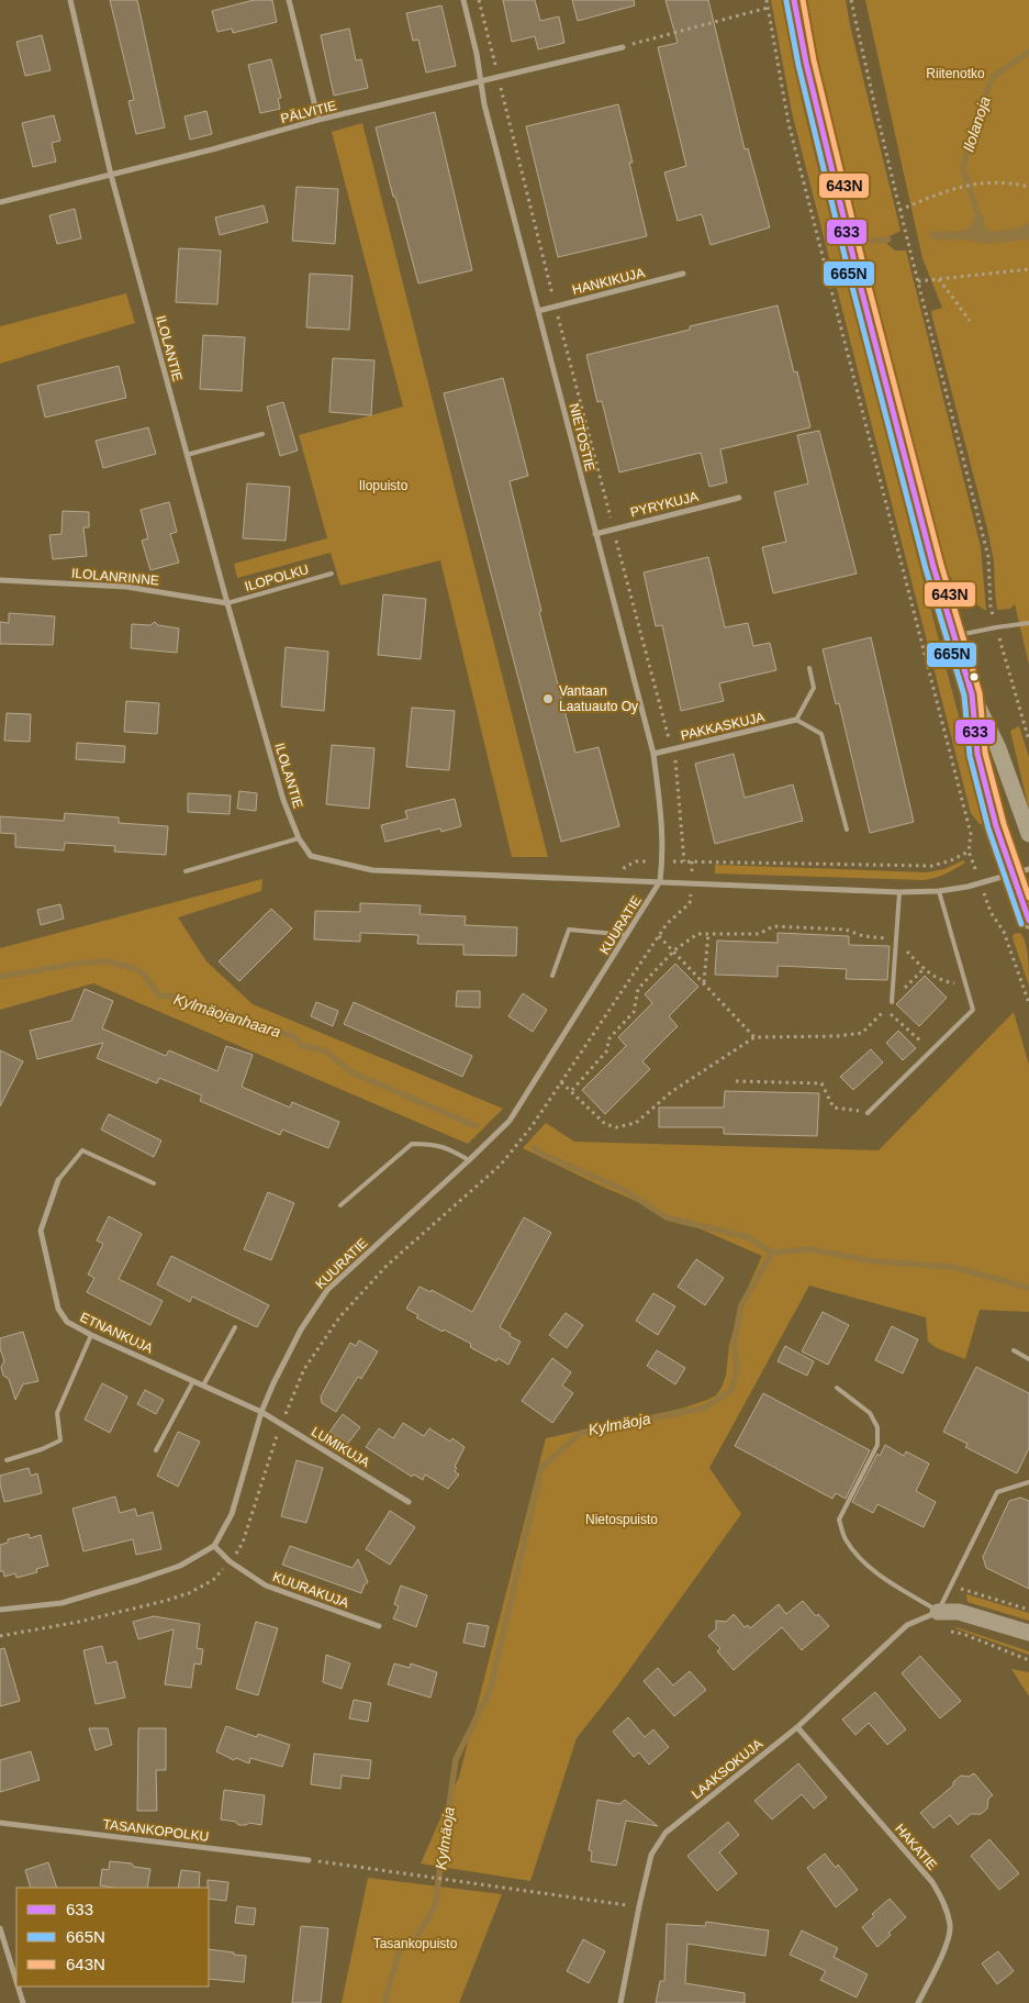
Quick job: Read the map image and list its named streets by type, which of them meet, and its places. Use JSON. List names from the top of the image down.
{
  "streets": {
    "street": [
      "PÄLVITIE",
      "HANKIKUJA",
      "ILOLANTIE",
      "NIETOSTIE",
      "PYRYKUJA",
      "ILOLANRINNE",
      "PAKKASKUJA",
      "KUURATIE",
      "ETNANKUJA",
      "LUMIKUJA",
      "KUURAKUJA",
      "LAAKSOKUJA",
      "TASANKOPOLKU",
      "HAKATIE"
    ],
    "lane": ["ILOPOLKU"]
  },
  "crossings": [
    ["PÄLVITIE", "ILOLANTIE"],
    ["PÄLVITIE", "NIETOSTIE"],
    ["HANKIKUJA", "NIETOSTIE"],
    ["ILOLANTIE", "NIETOSTIE"],
    ["ILOLANTIE", "ILOLANRINNE"],
    ["ILOLANTIE", "ILOPOLKU"],
    ["ILOLANTIE", "KUURATIE"],
    ["NIETOSTIE", "PYRYKUJA"],
    ["NIETOSTIE", "PAKKASKUJA"],
    ["NIETOSTIE", "KUURATIE"],
    ["ILOLANRINNE", "ILOPOLKU"],
    ["KUURATIE", "ETNANKUJA"],
    ["KUURATIE", "LUMIKUJA"],
    ["KUURATIE", "KUURAKUJA"],
    ["ETNANKUJA", "LUMIKUJA"],
    ["LAAKSOKUJA", "HAKATIE"]
  ],
  "water": ["Ilolanoja", "Kylmäojanhaara", "Kylmäoja"],
  "parks": [
    "Riitenotko",
    "Ilopuisto",
    "Nietospuisto",
    "Tasankopuisto"
  ],
  "places": ["Vantaan Laatuauto Oy"],
  "lines": ["transit line 633", "transit line 643N", "transit line 665N"],
  "legend": ["633", "665N", "643N"]
}
